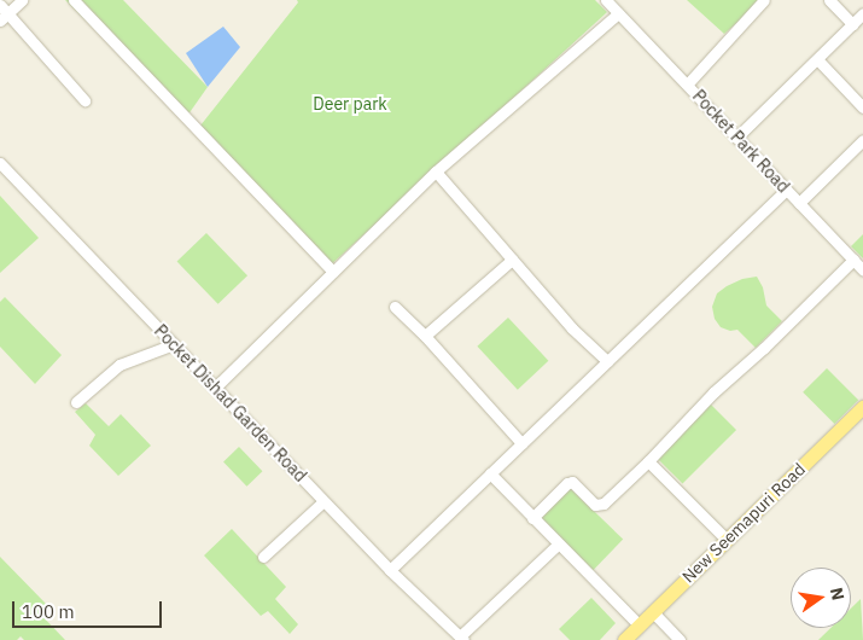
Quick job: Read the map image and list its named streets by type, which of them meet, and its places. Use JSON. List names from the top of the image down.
{
  "streets": {
    "main road": ["New Seemapuri Road"],
    "street": ["Pocket Park Road", "Pocket Dishad Garden Road"]
  },
  "parks": ["Deer park"],
  "scale_bar": "100 m",
  "north": "right"
}
